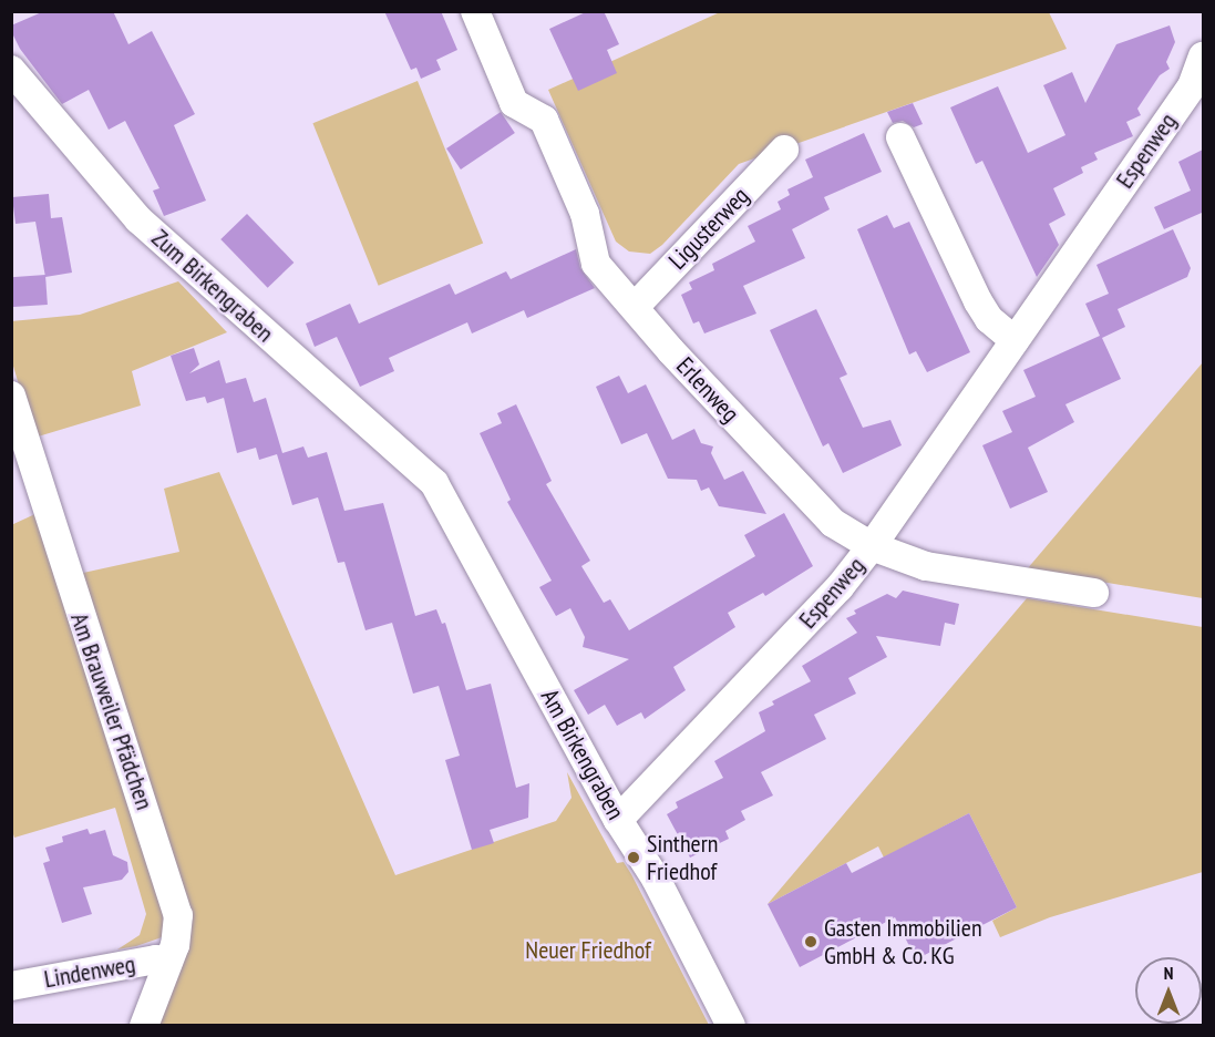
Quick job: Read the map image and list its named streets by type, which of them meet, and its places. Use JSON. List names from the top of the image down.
{
  "streets": {
    "street": [
      "Espenweg",
      "Ligusterweg",
      "Zum Birkengraben",
      "Erlenweg",
      "Am Brauweiler Pfädchen",
      "Am Birkengraben",
      "Lindenweg"
    ]
  },
  "crossings": [
    ["Espenweg", "Erlenweg"],
    ["Espenweg", "Am Birkengraben"],
    ["Ligusterweg", "Erlenweg"],
    ["Zum Birkengraben", "Am Birkengraben"],
    ["Am Brauweiler Pfädchen", "Lindenweg"]
  ],
  "parks": ["Neuer Friedhof"],
  "places": ["Sinthern Friedhof", "Gasten Immobilien GmbH & Co. KG"],
  "north": "top"
}
